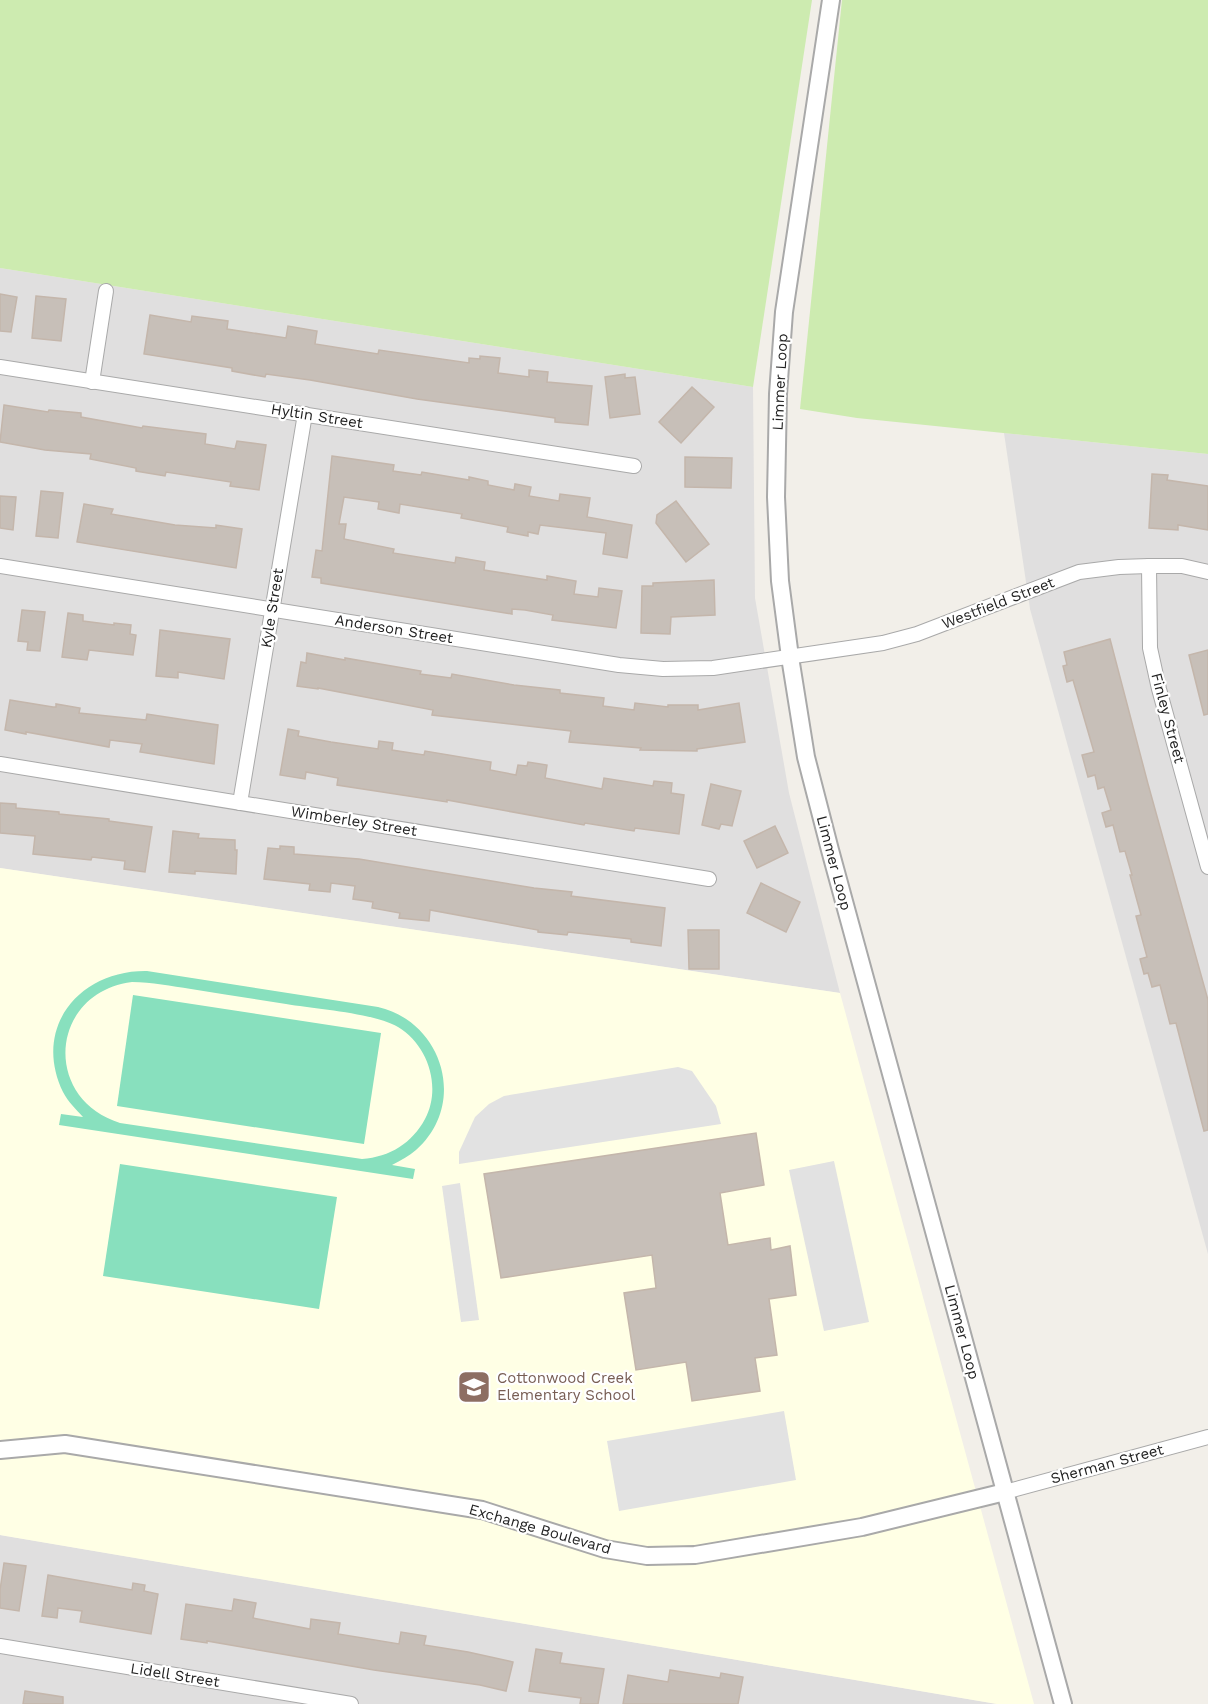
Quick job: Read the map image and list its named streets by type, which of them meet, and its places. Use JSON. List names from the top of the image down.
{
  "streets": {
    "street": [
      "Limmer Loop",
      "Hyltin Street",
      "Westfield Street",
      "Kyle Street",
      "Anderson Street",
      "Finley Street",
      "Wimberley Street",
      "Sherman Street",
      "Exchange Boulevard",
      "Lidell Street"
    ]
  },
  "crossings": [
    ["Limmer Loop", "Westfield Street"],
    ["Limmer Loop", "Anderson Street"],
    ["Limmer Loop", "Sherman Street"],
    ["Limmer Loop", "Exchange Boulevard"],
    ["Hyltin Street", "Kyle Street"],
    ["Westfield Street", "Anderson Street"],
    ["Westfield Street", "Finley Street"],
    ["Kyle Street", "Anderson Street"],
    ["Kyle Street", "Wimberley Street"],
    ["Sherman Street", "Exchange Boulevard"]
  ],
  "places": {
    "school or university": ["Cottonwood Creek Elementary School"]
  }
}
